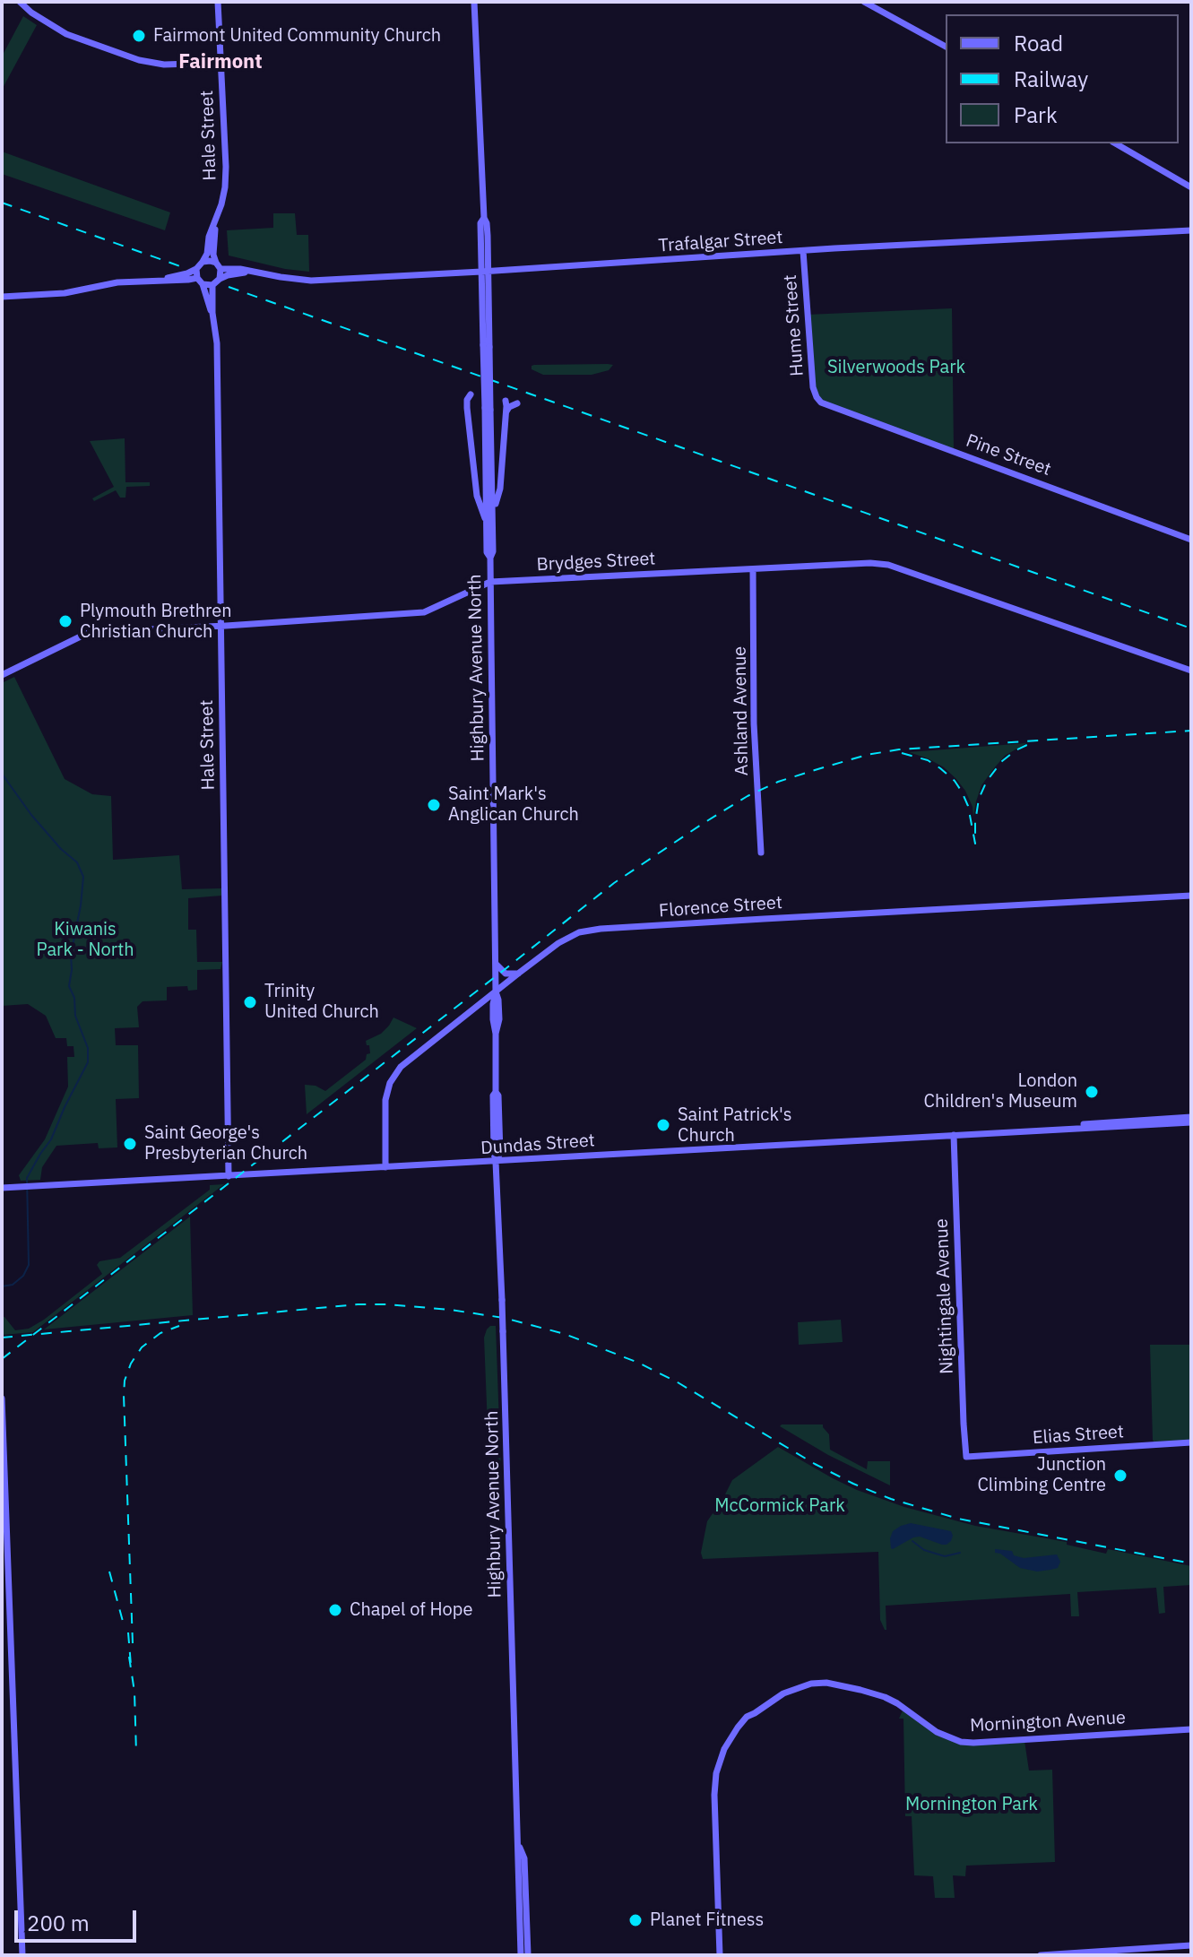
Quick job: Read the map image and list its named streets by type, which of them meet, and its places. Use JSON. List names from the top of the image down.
{
  "streets": {
    "main road": [
      "Hale Street",
      "Trafalgar Street",
      "Hume Street",
      "Pine Street",
      "Brydges Street",
      "Highbury Avenue North",
      "Ashland Avenue",
      "Florence Street",
      "Dundas Street",
      "Nightingale Avenue",
      "Elias Street",
      "Mornington Avenue"
    ]
  },
  "crossings": [
    ["Hale Street", "Trafalgar Street"],
    ["Hale Street", "Brydges Street"],
    ["Hale Street", "Dundas Street"],
    ["Trafalgar Street", "Hume Street"],
    ["Trafalgar Street", "Highbury Avenue North"],
    ["Hume Street", "Pine Street"],
    ["Brydges Street", "Highbury Avenue North"],
    ["Brydges Street", "Ashland Avenue"],
    ["Highbury Avenue North", "Florence Street"],
    ["Highbury Avenue North", "Dundas Street"],
    ["Florence Street", "Dundas Street"],
    ["Dundas Street", "Nightingale Avenue"],
    ["Nightingale Avenue", "Elias Street"]
  ],
  "districts": ["Fairmont"],
  "parks": [
    "Silverwoods Park",
    "Kiwanis Park - North",
    "McCormick Park",
    "Mornington Park"
  ],
  "places": [
    "Fairmont United Community Church",
    "Plymouth Brethren Christian Church",
    "Saint Mark's Anglican Church",
    "Trinity United Church",
    "London Children's Museum",
    "Saint Patrick's Church",
    "Saint George's Presbyterian Church",
    "Junction Climbing Centre",
    "Chapel of Hope",
    "Planet Fitness"
  ],
  "legend": ["Road", "Railway", "Park"],
  "scale_bar": "200 m"
}
